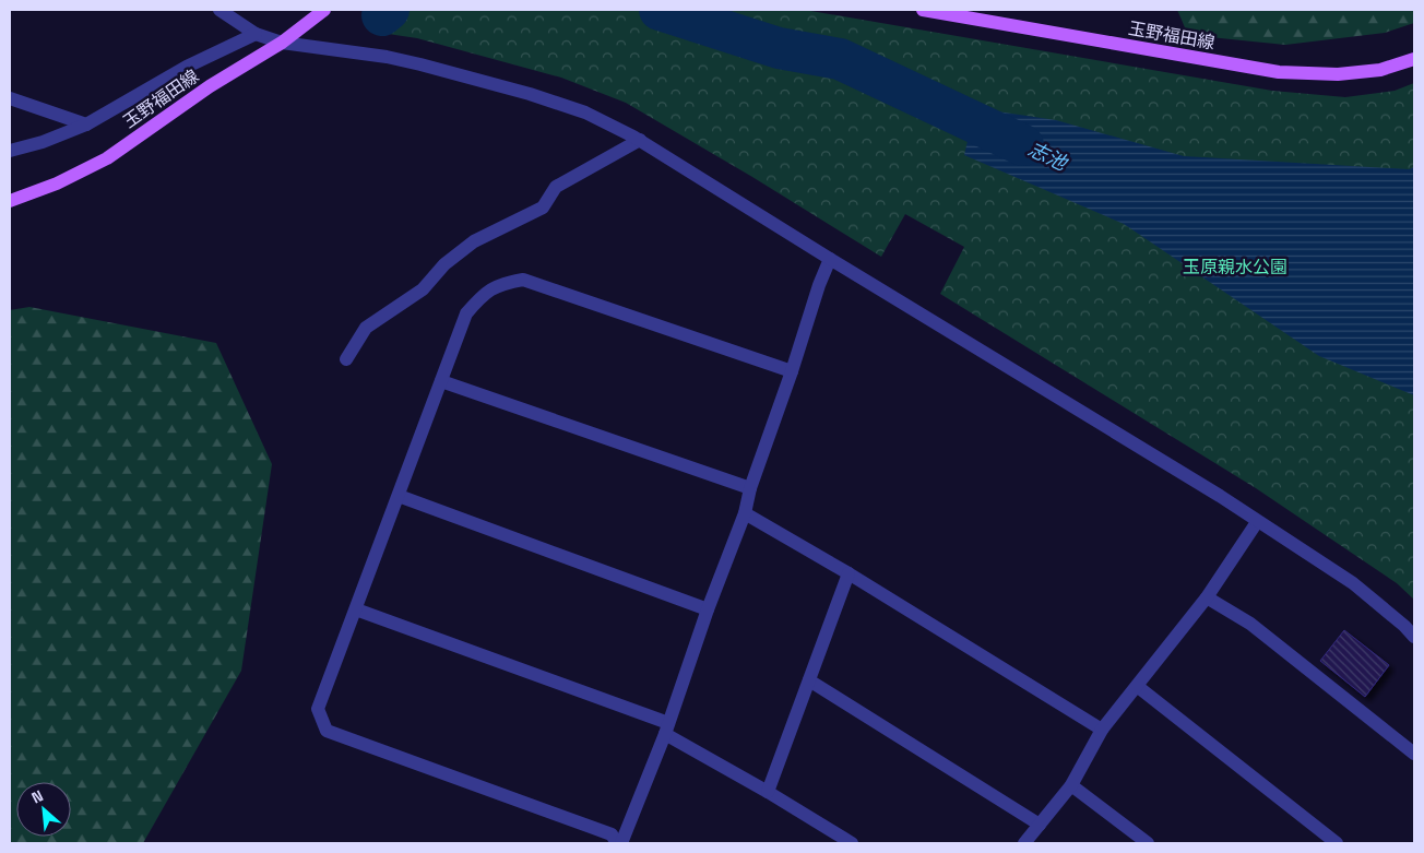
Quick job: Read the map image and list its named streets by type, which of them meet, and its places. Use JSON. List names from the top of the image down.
{
  "streets": {
    "main road": ["玉野福田線"]
  },
  "water": ["志池"],
  "parks": ["玉原親水公園"],
  "north": "top left"
}
